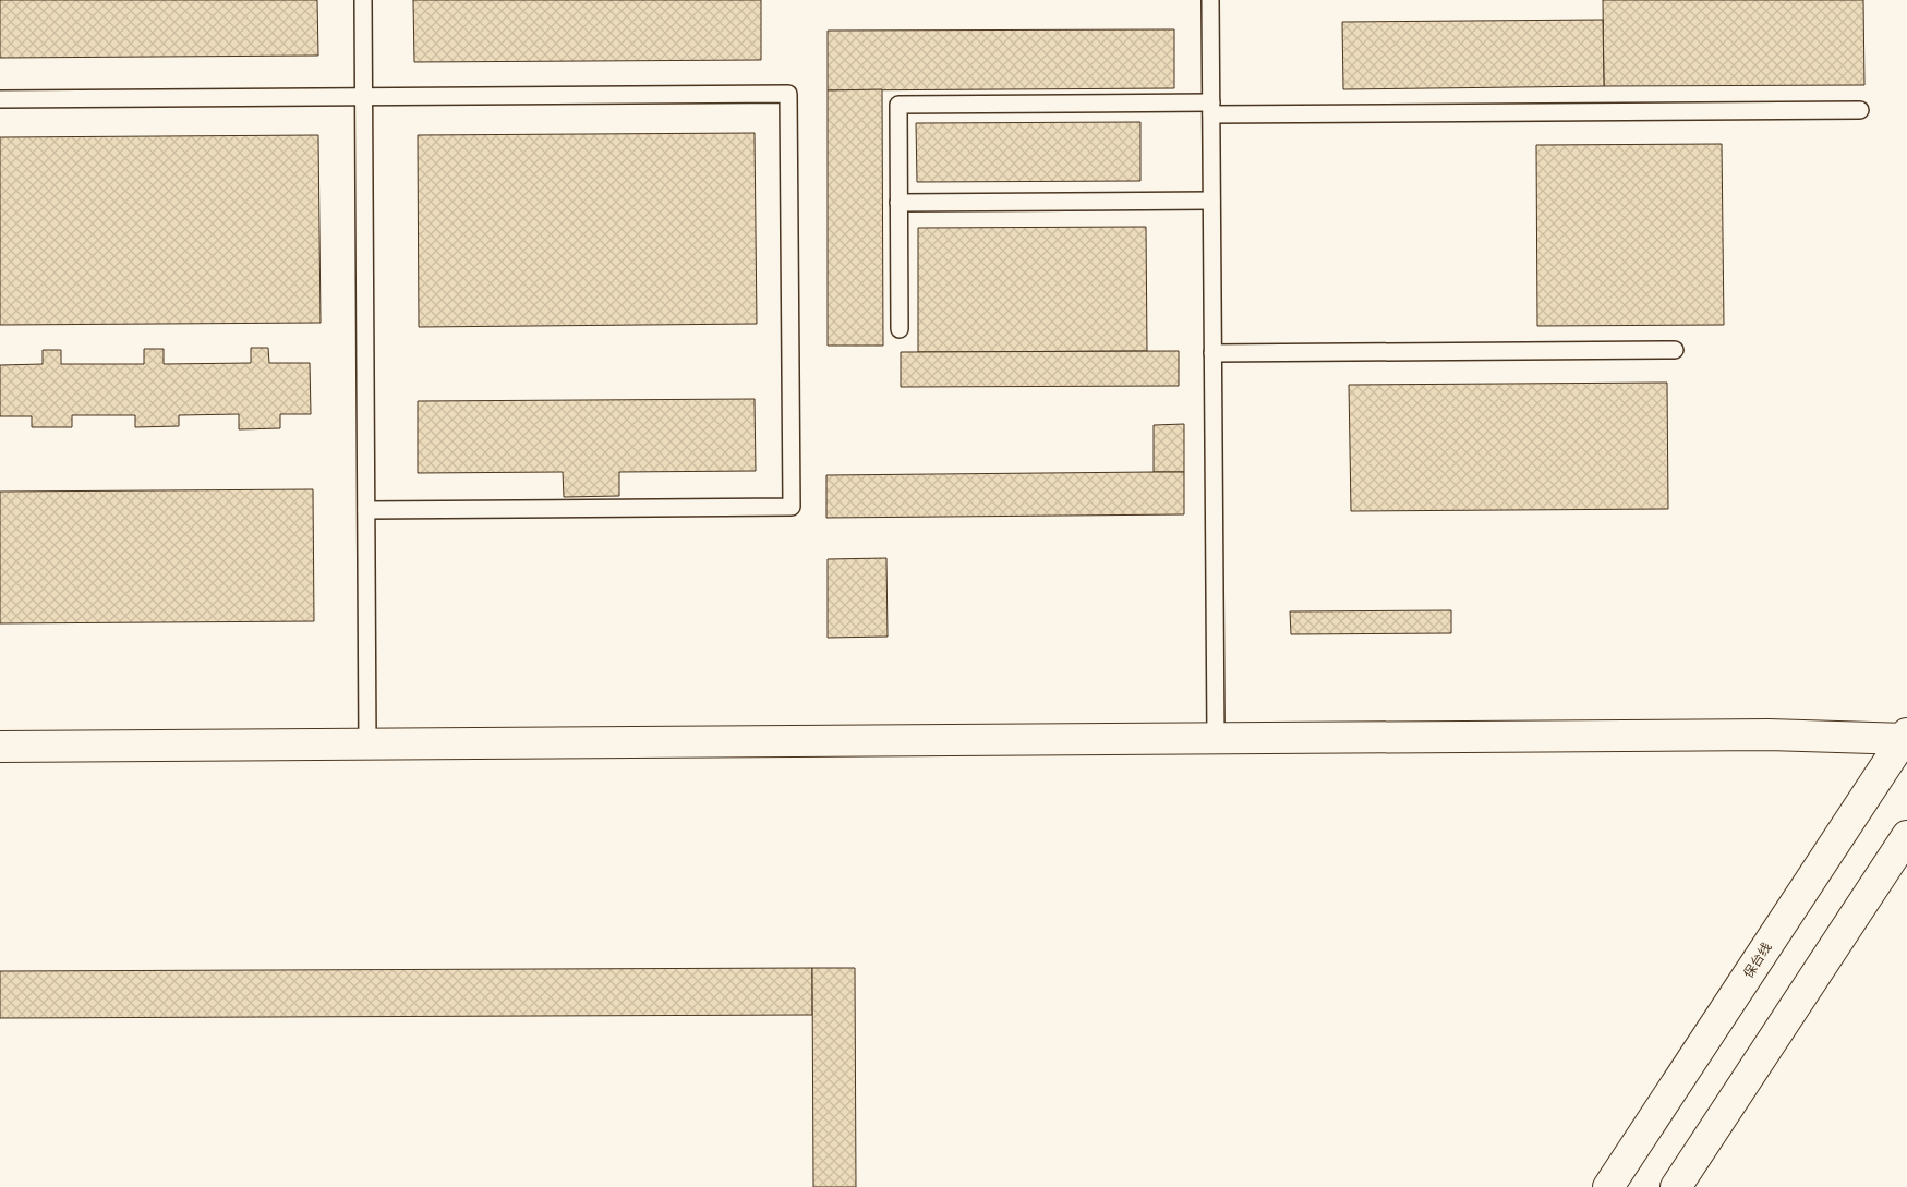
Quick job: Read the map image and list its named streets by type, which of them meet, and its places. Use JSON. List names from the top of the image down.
{
  "streets": {
    "main road": ["保台线"]
  }
}
